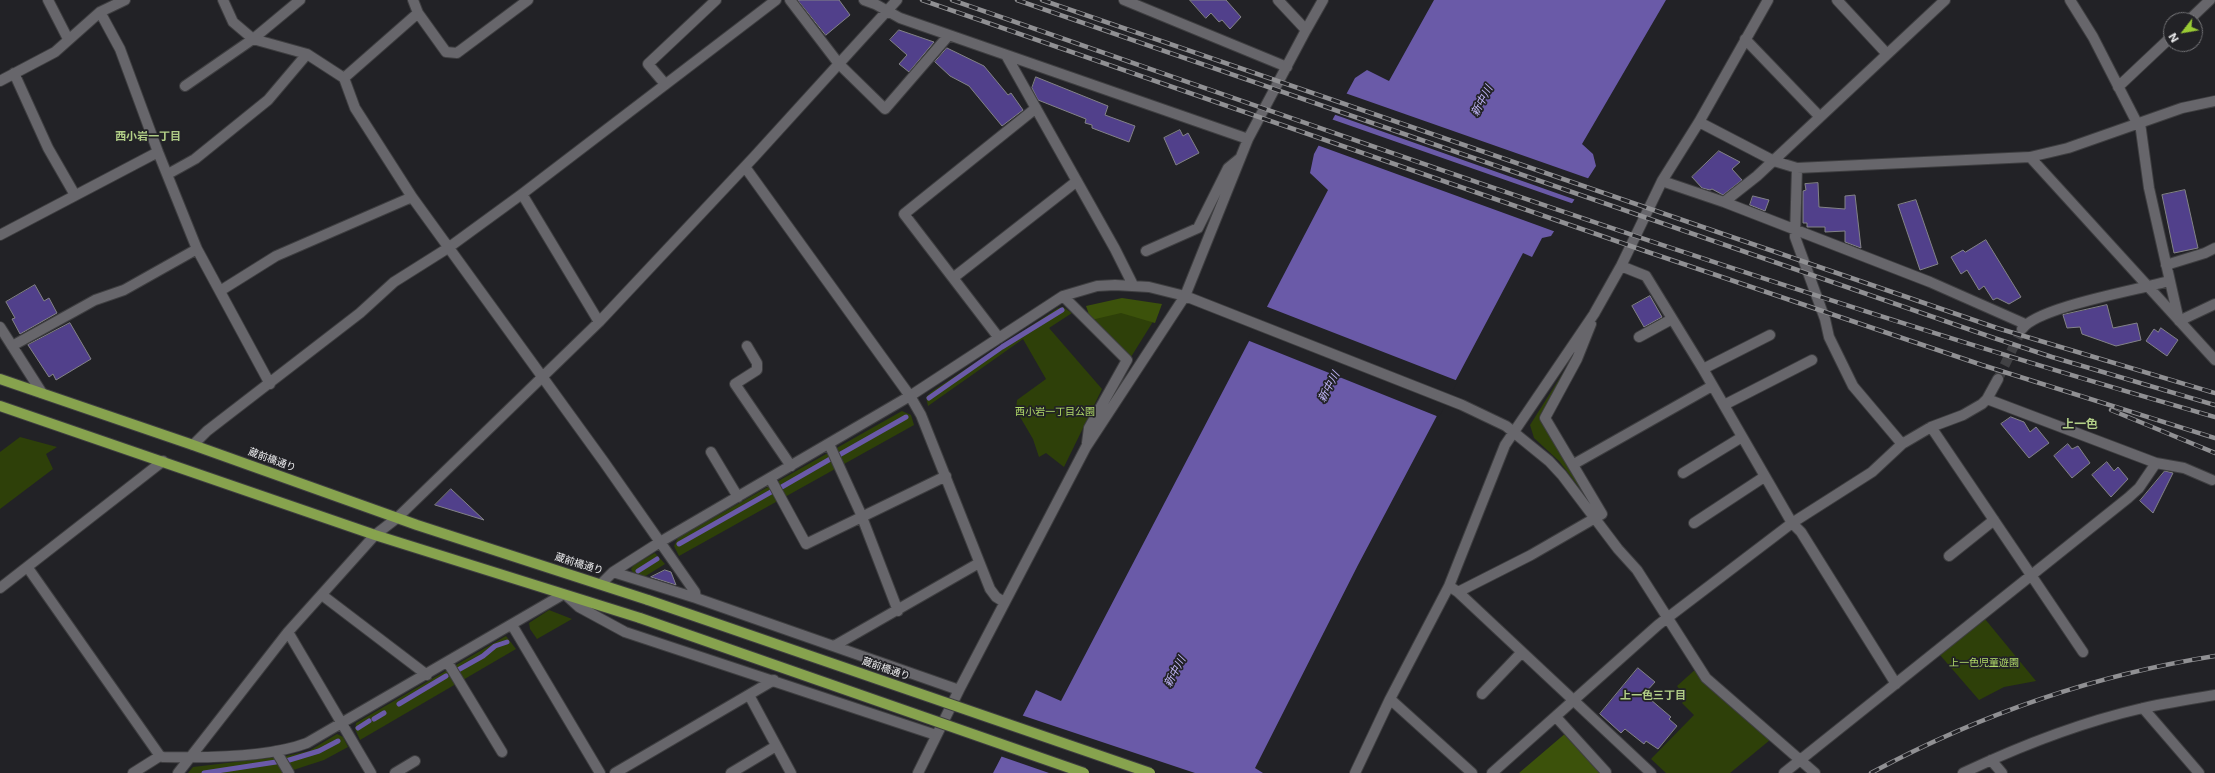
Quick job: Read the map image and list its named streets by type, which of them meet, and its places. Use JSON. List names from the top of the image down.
{
  "streets": {
    "main road": ["蔵前橋通り"]
  },
  "districts": ["西小岩一丁目", "上一色", "上一色三丁目"],
  "water": ["新中川"],
  "parks": ["西小岩一丁目公園", "上一色児童遊園"],
  "north": "bottom left"
}
